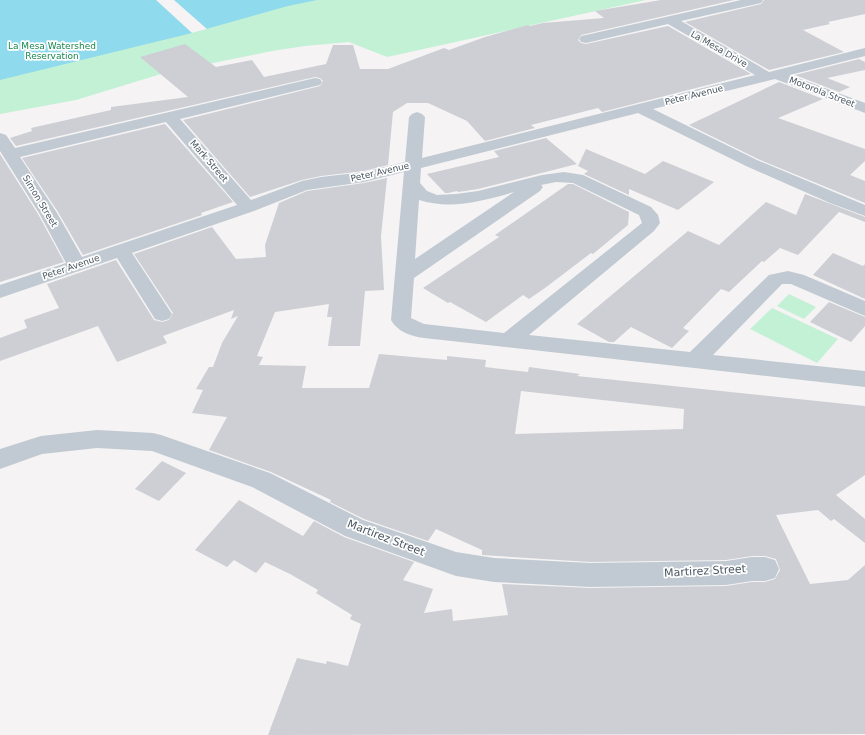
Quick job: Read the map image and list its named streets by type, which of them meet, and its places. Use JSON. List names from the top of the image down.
{
  "streets": {
    "street": [
      "La Mesa Drive",
      "Motorola Street",
      "Peter Avenue",
      "Mark Street",
      "Simon Street",
      "Martirez Street"
    ]
  },
  "crossings": [
    ["La Mesa Drive", "Motorola Street"],
    ["La Mesa Drive", "Peter Avenue"],
    ["Motorola Street", "Peter Avenue"],
    ["Peter Avenue", "Mark Street"],
    ["Peter Avenue", "Simon Street"]
  ],
  "parks": ["La Mesa Watershed Reservation"]
}
